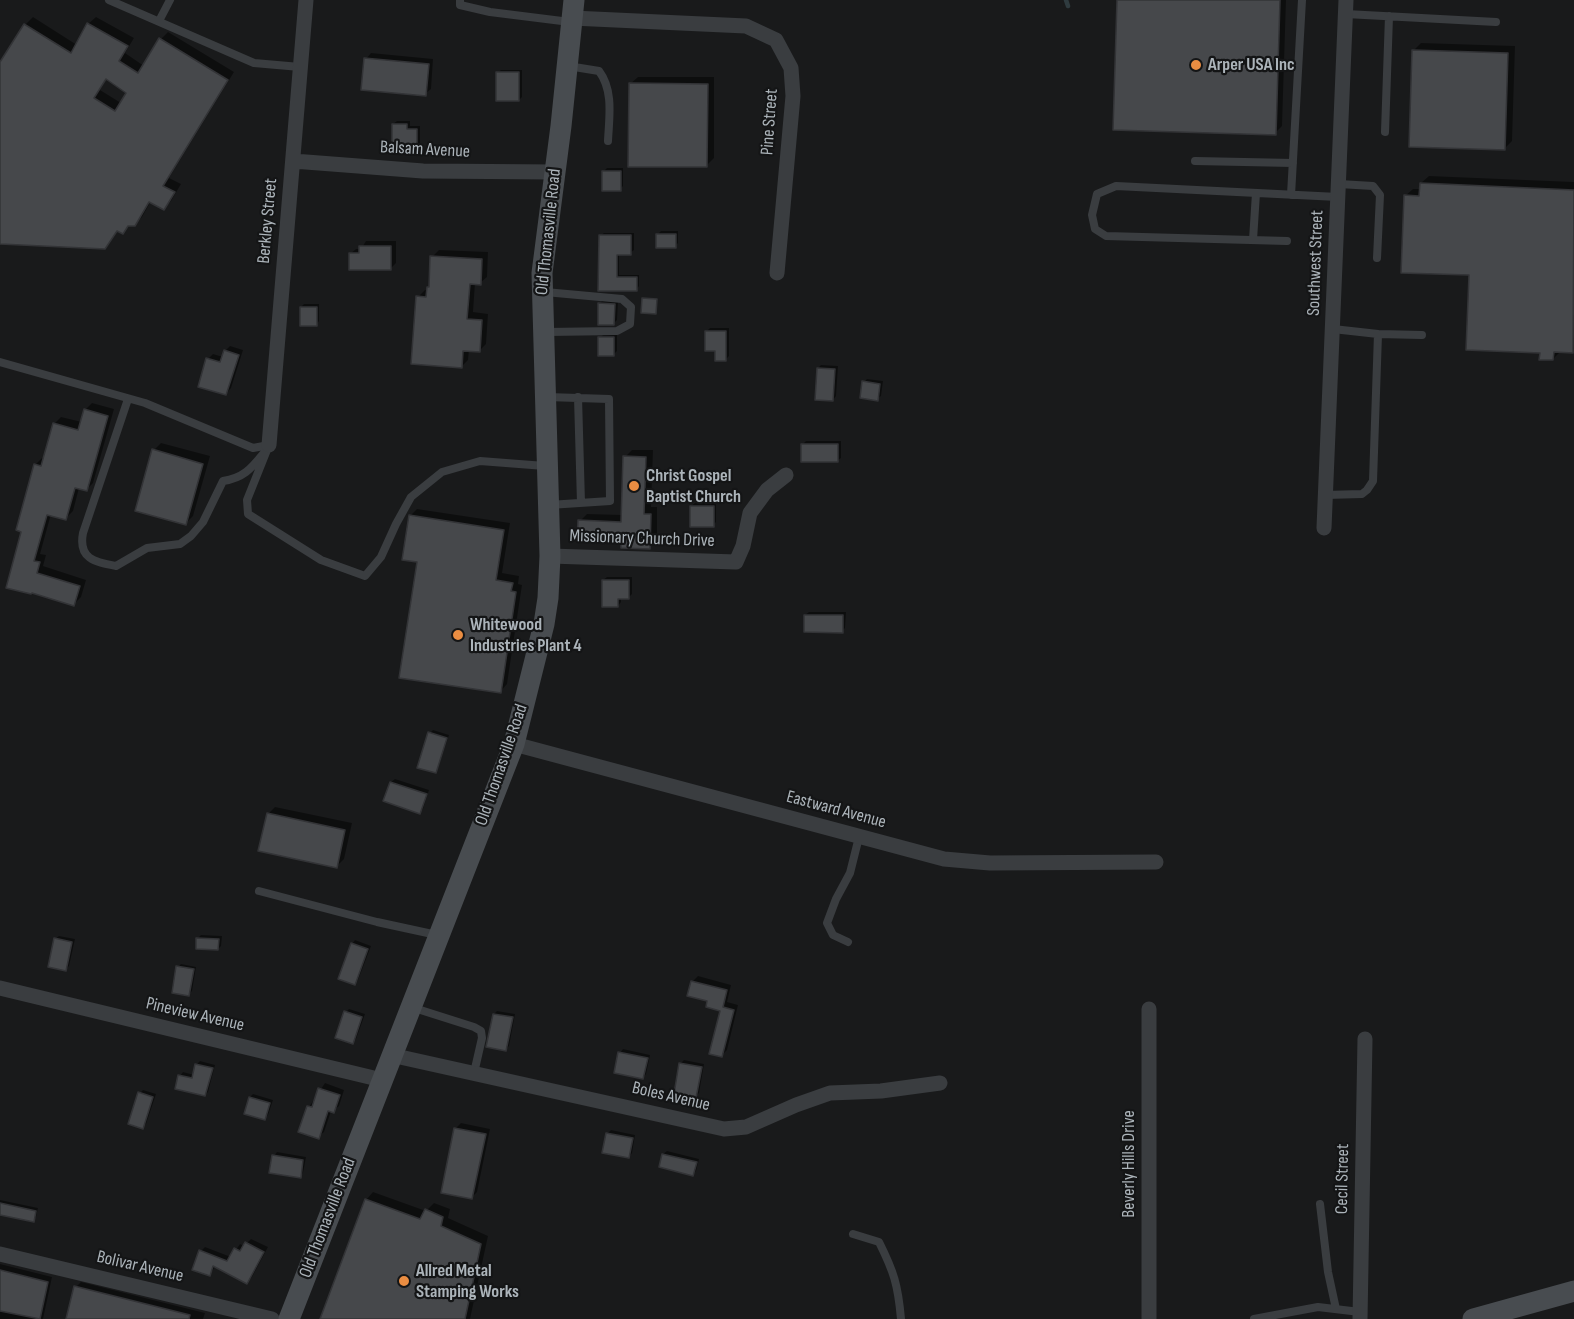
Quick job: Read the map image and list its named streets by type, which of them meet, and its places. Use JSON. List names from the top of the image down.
{
  "streets": {
    "street": [
      "Pine Street",
      "Balsam Avenue",
      "Berkley Street",
      "Old Thomasville Road",
      "Southwest Street",
      "Missionary Church Drive",
      "Eastward Avenue",
      "Pineview Avenue",
      "Boles Avenue",
      "Beverly Hills Drive",
      "Cecil Street",
      "Bolivar Avenue"
    ]
  },
  "crossings": [
    ["Pine Street", "Old Thomasville Road"],
    ["Balsam Avenue", "Berkley Street"],
    ["Balsam Avenue", "Old Thomasville Road"],
    ["Old Thomasville Road", "Missionary Church Drive"],
    ["Old Thomasville Road", "Eastward Avenue"],
    ["Old Thomasville Road", "Pineview Avenue"],
    ["Old Thomasville Road", "Boles Avenue"]
  ],
  "places": [
    "Arper USA Inc",
    "Christ Gospel Baptist Church",
    "Whitewood Industries Plant 4",
    "Allred Metal Stamping Works"
  ]
}
